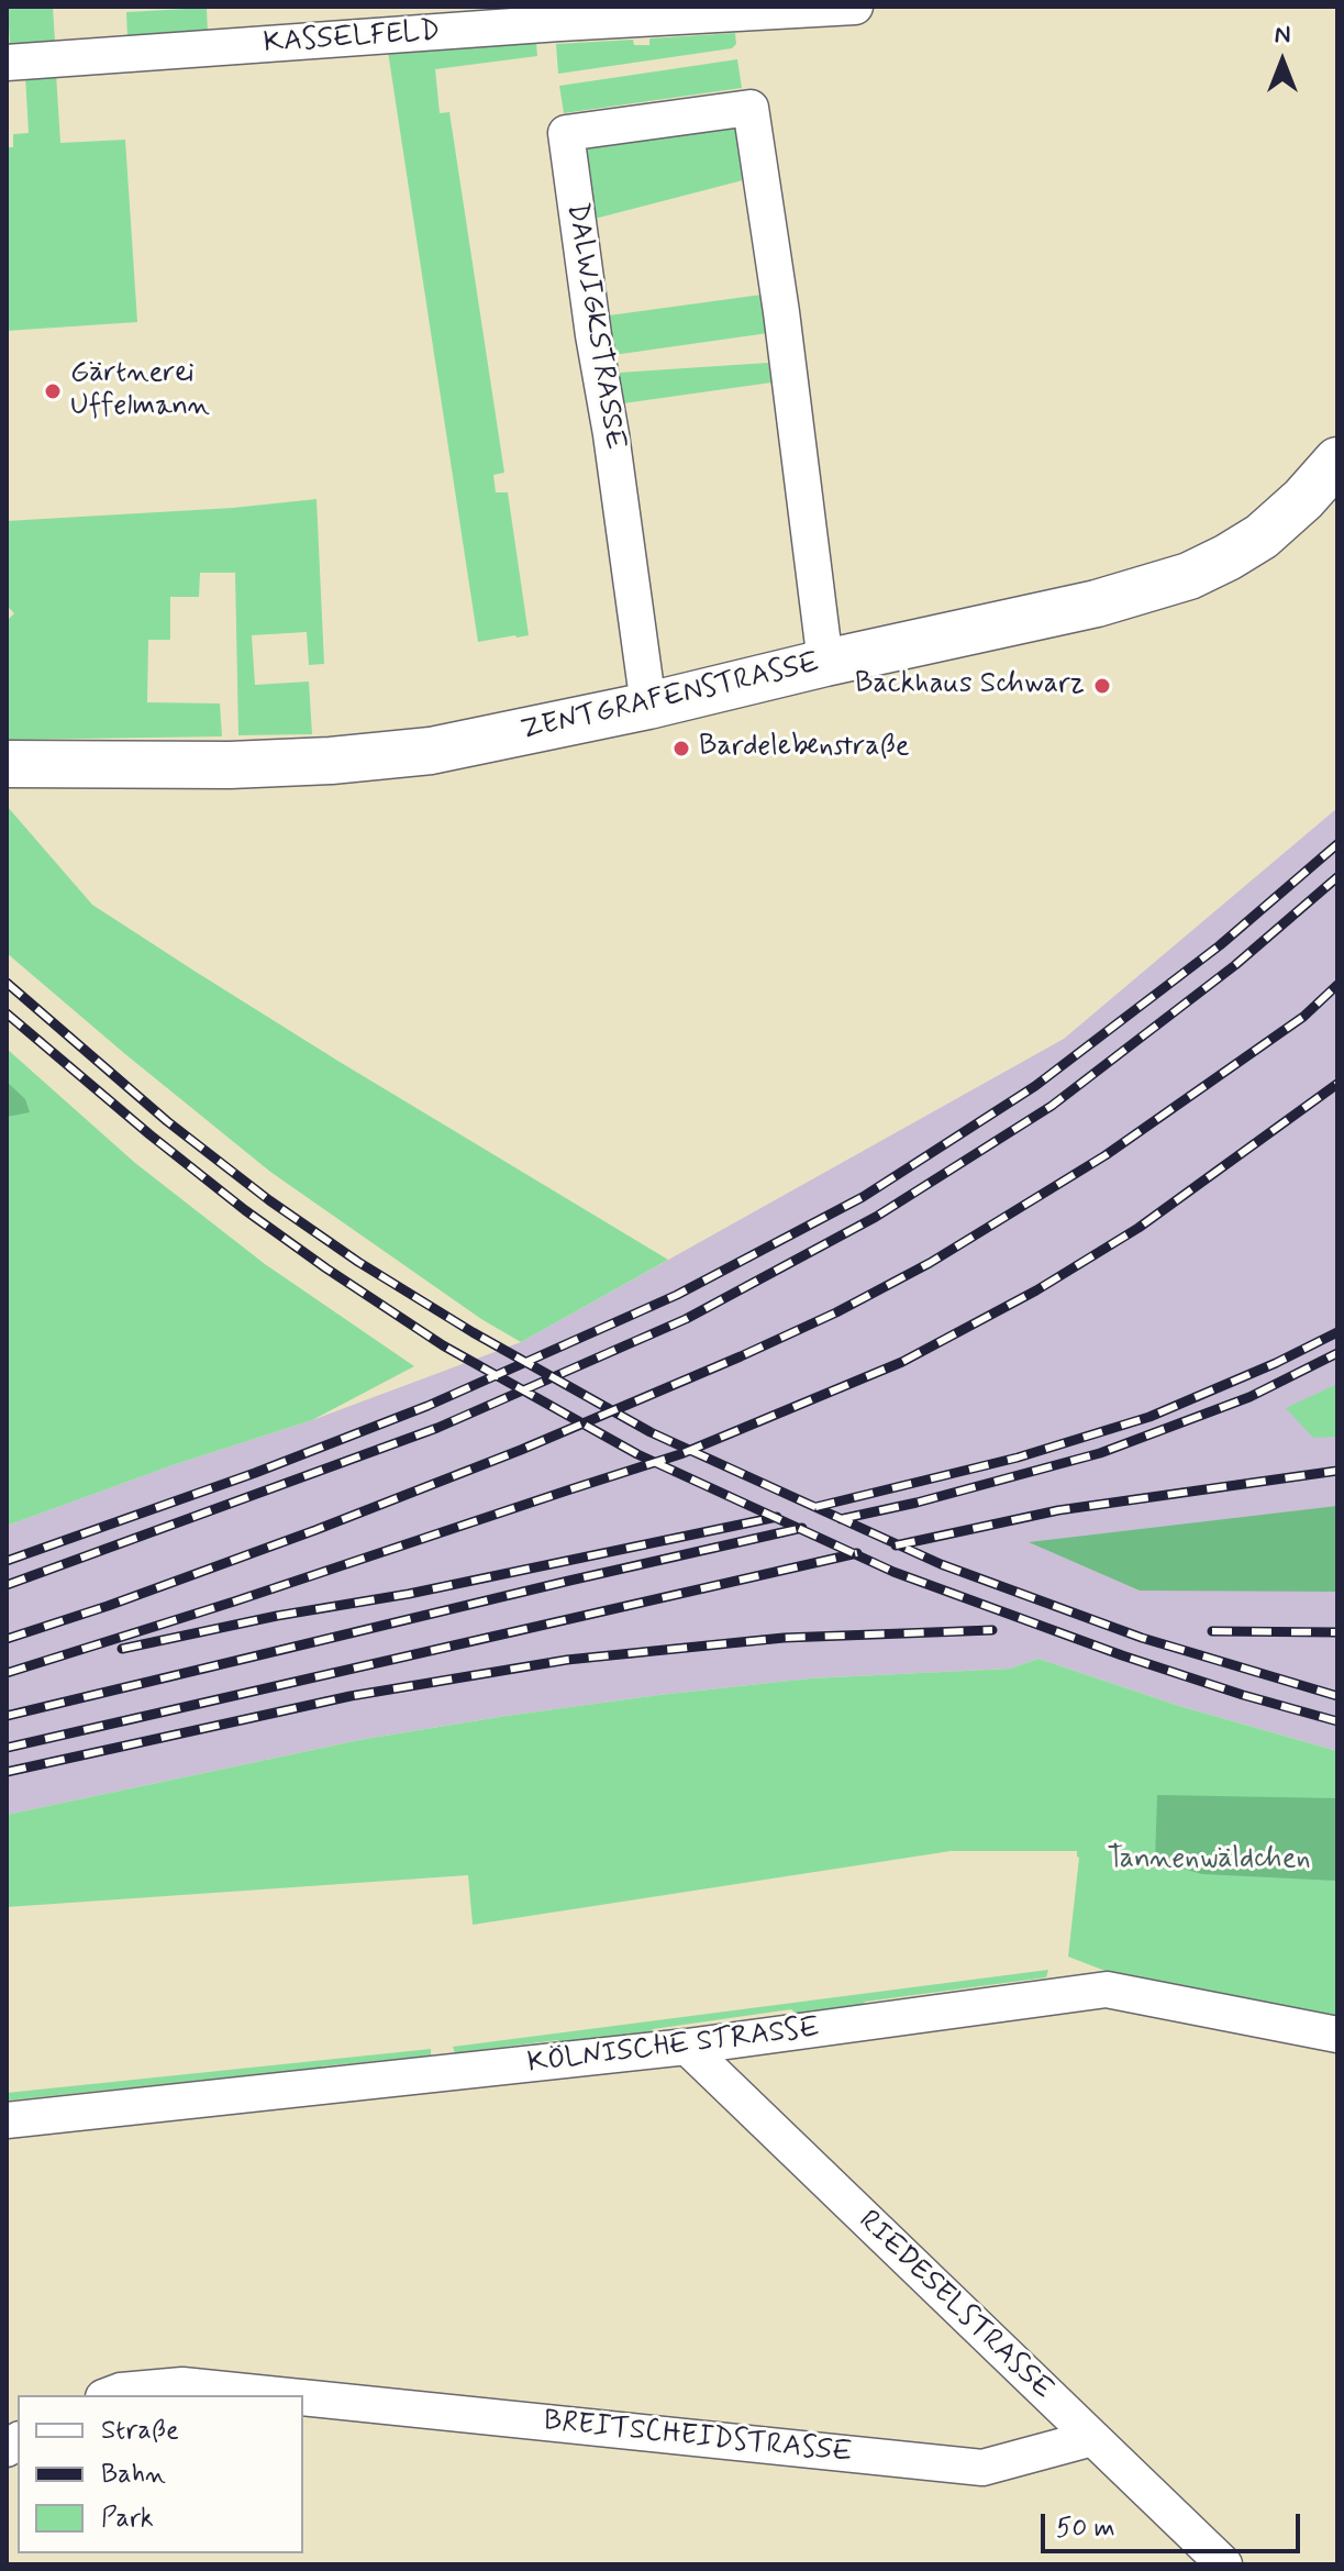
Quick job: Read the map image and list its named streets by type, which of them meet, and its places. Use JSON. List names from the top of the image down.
{
  "streets": {
    "street": [
      "KASSELFELD",
      "DALWIGKSTRASSE",
      "ZENTGRAFENSTRASSE",
      "KÖLNISCHE STRASSE",
      "RIEDESELSTRASSE",
      "BREITSCHEIDSTRASSE"
    ]
  },
  "crossings": [
    ["DALWIGKSTRASSE", "ZENTGRAFENSTRASSE"],
    ["KÖLNISCHE STRASSE", "RIEDESELSTRASSE"],
    ["RIEDESELSTRASSE", "BREITSCHEIDSTRASSE"]
  ],
  "parks": ["Tannenwäldchen"],
  "places": ["Gärtnerei Uffelmann", "Backhaus Schwarz", "Bardelebenstraße"],
  "legend": ["Straße", "Bahn", "Park"],
  "scale_bar": "50 m",
  "north": "top"
}
